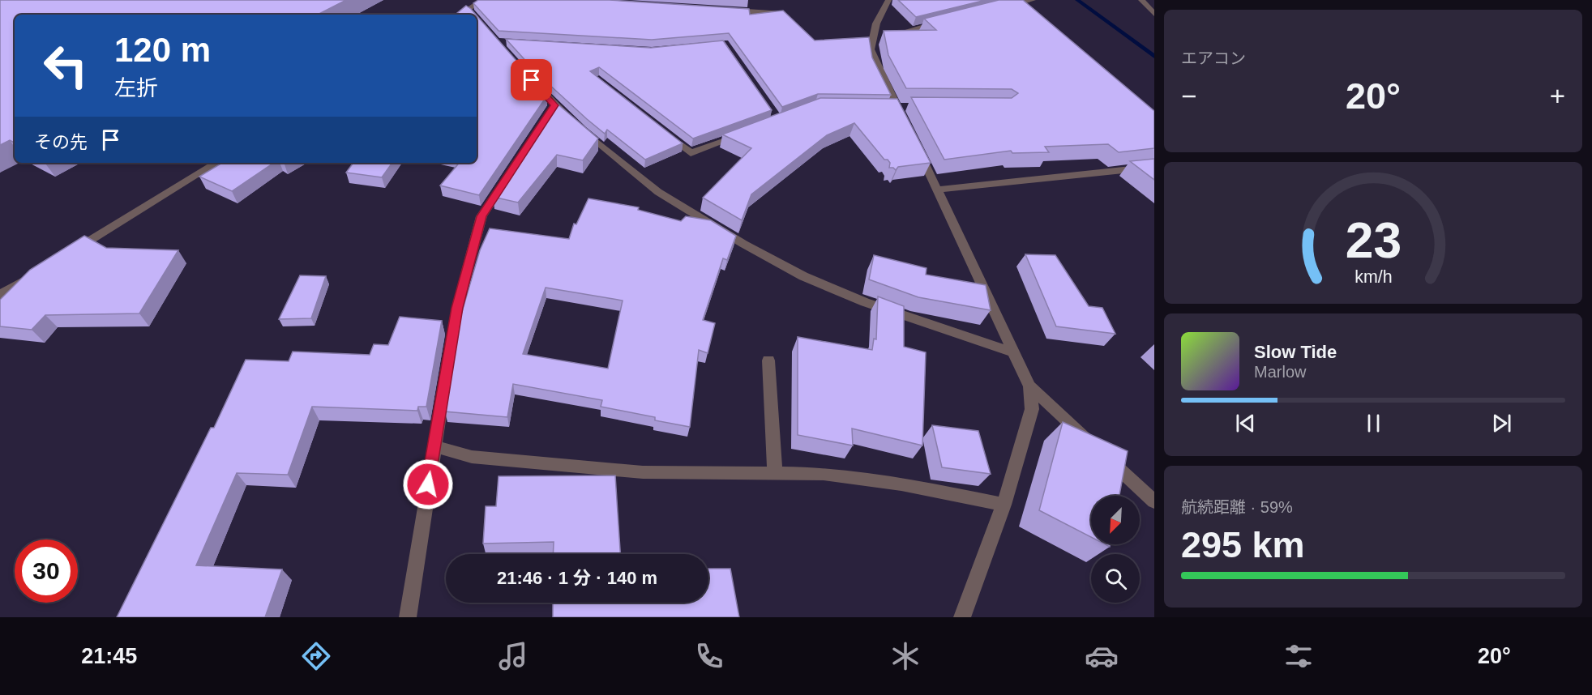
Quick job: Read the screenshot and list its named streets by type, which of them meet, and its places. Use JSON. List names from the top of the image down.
{
  "north": "bottom left",
  "page": {
    "tile": [
      "エアコン",
      ["航続距離 · 59%", "295 km"]
    ],
    "turn": ["120 m", "左折"],
    "heat": ["−", "20°", "+"],
    "then": "その先",
    "song": ["Slow Tide", "Marlow"],
    "limit": "30",
    "trip": "21:46 · 1 分 · 140 m",
    "tabs": ["21:45", "20°"],
    "gauge": ["23", "km/h"]
  }
}
